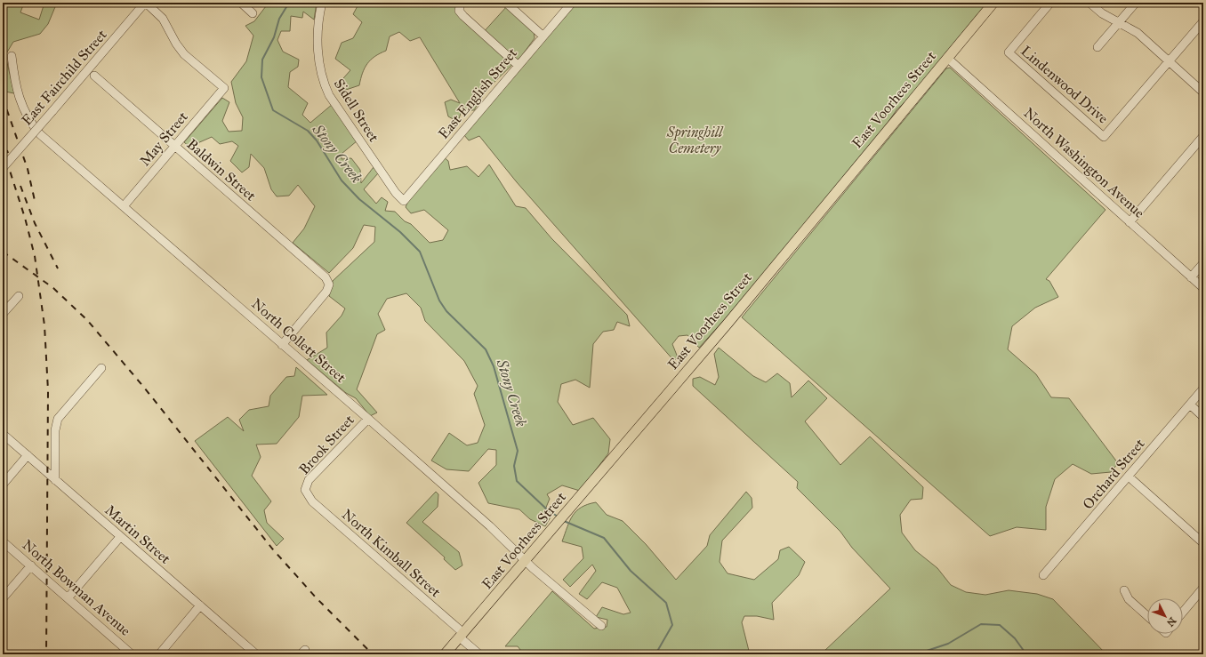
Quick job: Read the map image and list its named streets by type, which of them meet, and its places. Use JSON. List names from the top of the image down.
{
  "streets": {
    "main road": ["East Voorhees Street"],
    "street": [
      "East Fairchild Street",
      "Lindenwood Drive",
      "East English Street",
      "Sidell Street",
      "May Street",
      "North Washington Avenue",
      "Baldwin Street",
      "North Collett Street",
      "Brook Street",
      "Orchard Street",
      "Martin Street",
      "North Kimball Street",
      "North Bowman Avenue"
    ]
  },
  "crossings": [
    ["East Fairchild Street", "May Street"],
    ["East English Street", "Sidell Street"],
    ["East Voorhees Street", "North Washington Avenue"],
    ["East Voorhees Street", "North Collett Street"],
    ["East Voorhees Street", "North Kimball Street"],
    ["May Street", "Baldwin Street"],
    ["May Street", "North Collett Street"],
    ["Baldwin Street", "North Collett Street"],
    ["North Collett Street", "Brook Street"],
    ["Brook Street", "North Kimball Street"]
  ],
  "water": ["Stony Creek"],
  "parks": ["Springhill Cemetery"],
  "north": "bottom right"
}
